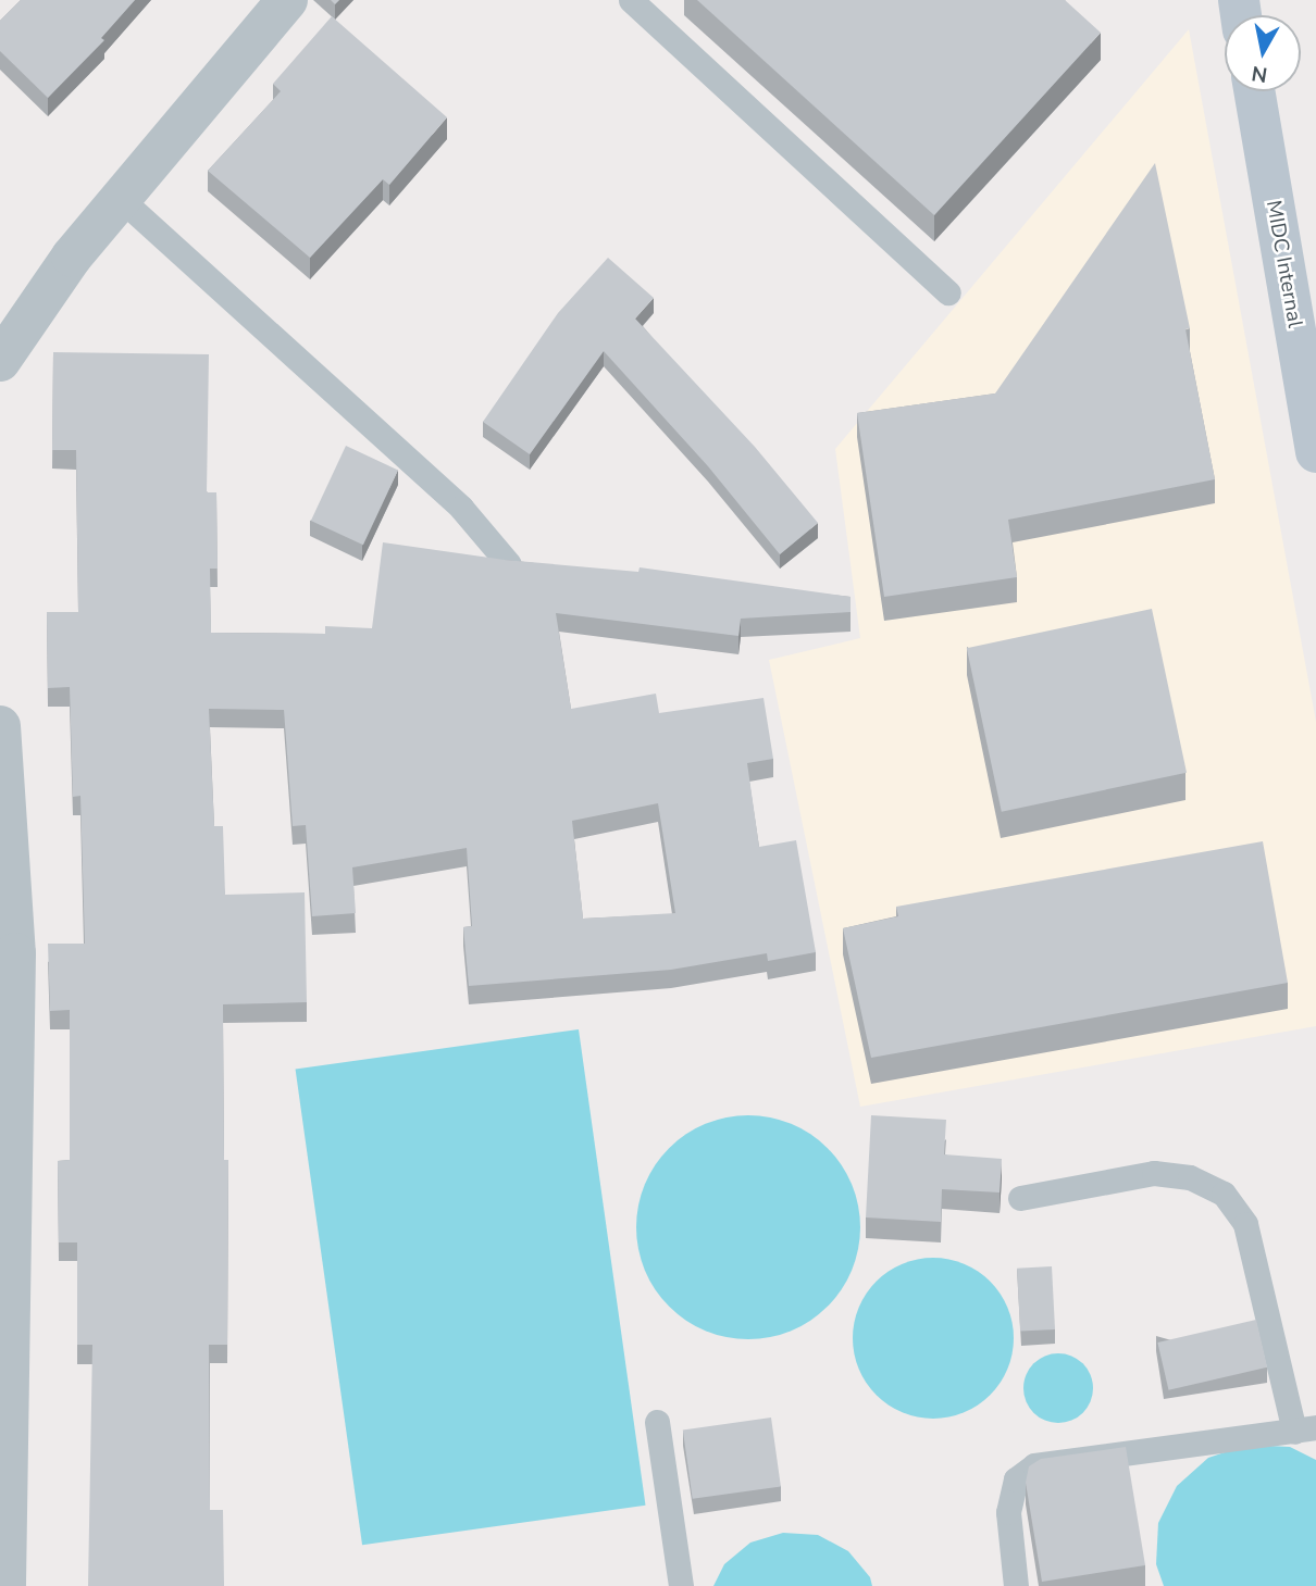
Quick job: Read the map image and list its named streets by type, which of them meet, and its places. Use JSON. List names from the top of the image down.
{
  "streets": {
    "street": ["MIDC Internal"]
  },
  "north": "bottom"
}
